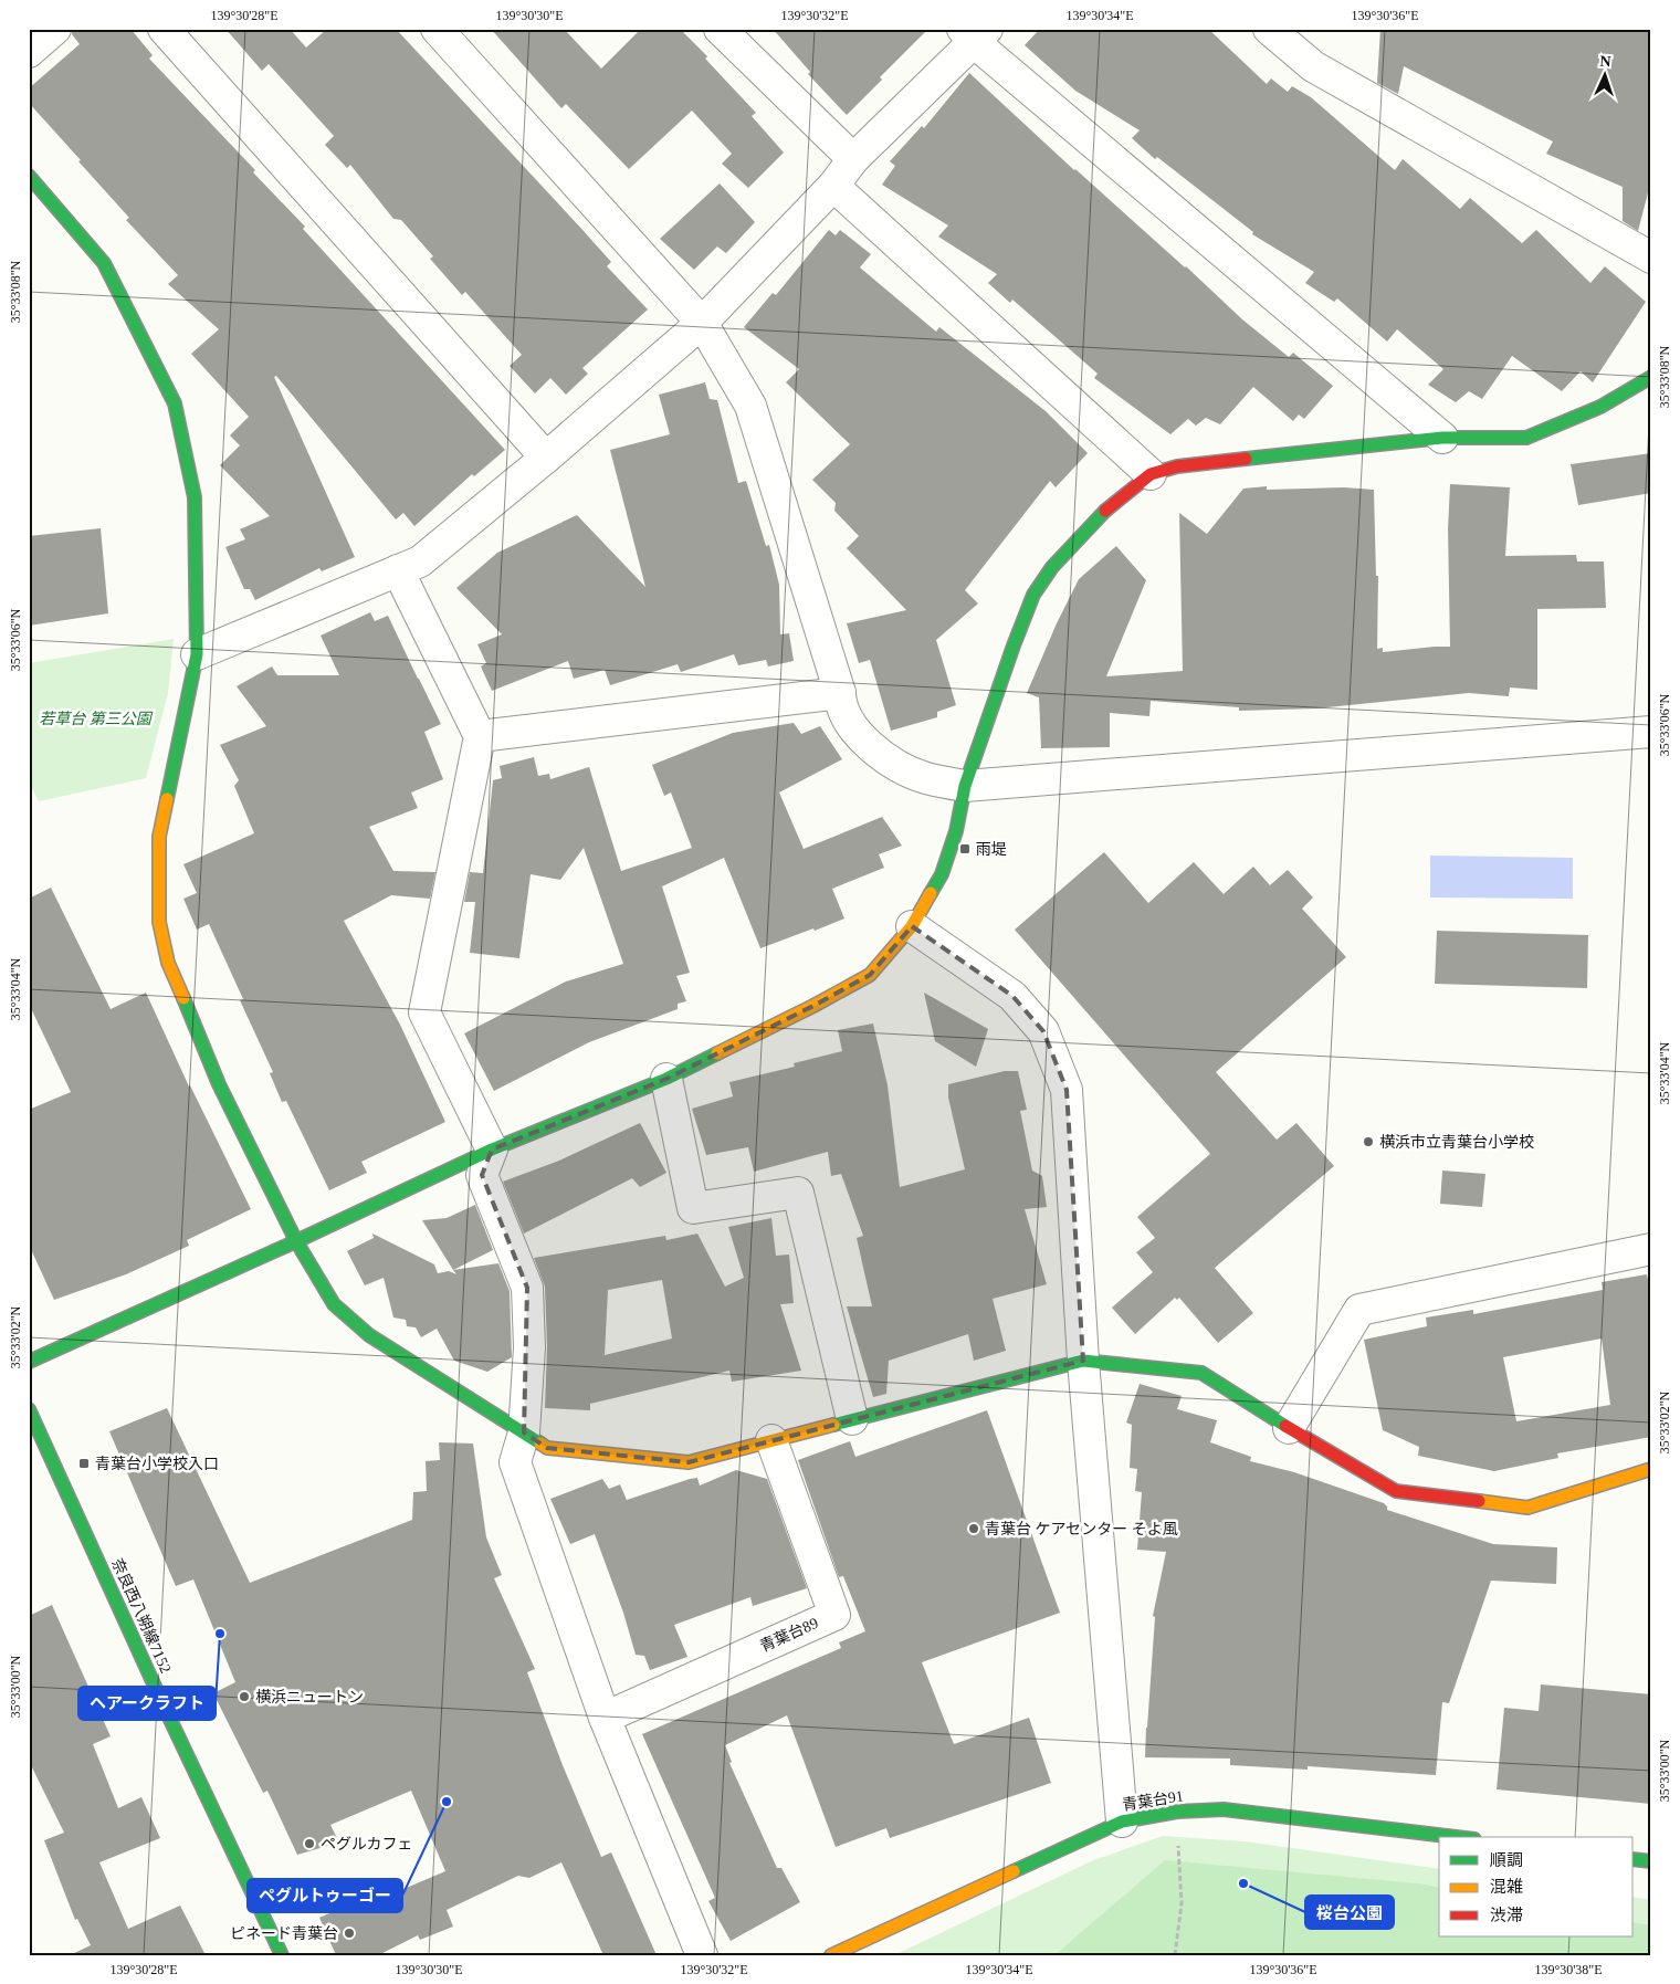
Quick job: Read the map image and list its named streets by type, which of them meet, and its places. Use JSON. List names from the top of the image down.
{
  "streets": {
    "street": ["奈良西八朔線7152", "青葉台89", "青葉台91"]
  },
  "parks": ["若草台 第三公園"],
  "places": {
    "transit": ["雨堤", "青葉台小学校入口"],
    "other": [
      "横浜市立青葉台小学校",
      "青葉台 ケアセンター そよ風",
      "ヘアークラフト",
      "横浜ニュートン",
      "ペグルトゥーゴー",
      "ペグルカフェ",
      "桜台公園",
      "ピネード青葉台"
    ]
  },
  "legend": ["順調", "混雑", "渋滞"],
  "north": "top",
  "coordinates": [
    "139°30'28\"E",
    "139°30'30\"E",
    "139°30'32\"E",
    "139°30'34\"E",
    "139°30'36\"E",
    "35°33'08\"N",
    "35°33'06\"N",
    "35°33'04\"N",
    "35°33'02\"N",
    "35°33'00\"N",
    "139°30'38\"E"
  ]
}
